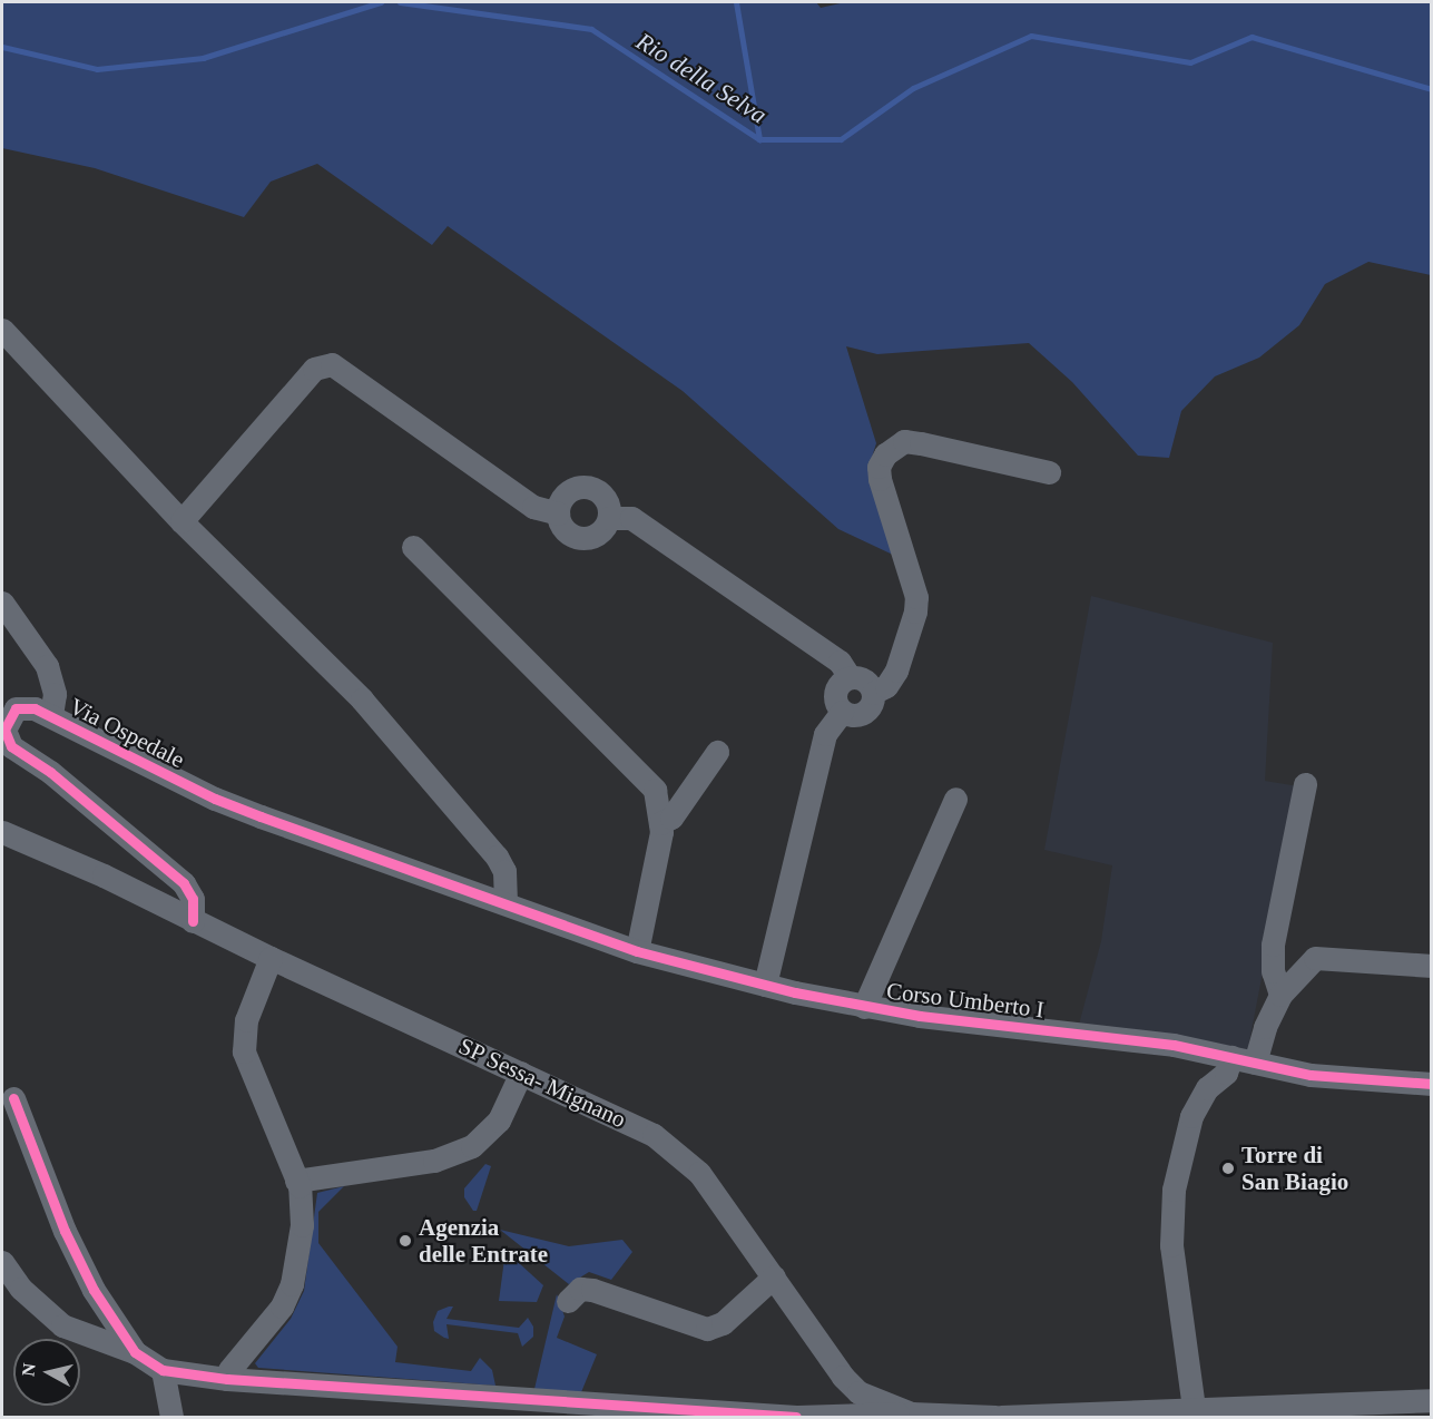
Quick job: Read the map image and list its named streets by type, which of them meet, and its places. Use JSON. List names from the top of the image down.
{
  "streets": {
    "street": ["Via Ospedale", "Corso Umberto I", "SP Sessa- Mignano"]
  },
  "crossings": [
    ["Via Ospedale", "Corso Umberto I"],
    ["Via Ospedale", "SP Sessa- Mignano"]
  ],
  "water": ["Rio della Selva"],
  "places": ["Torre di San Biagio", "Agenzia delle Entrate"],
  "north": "left"
}
